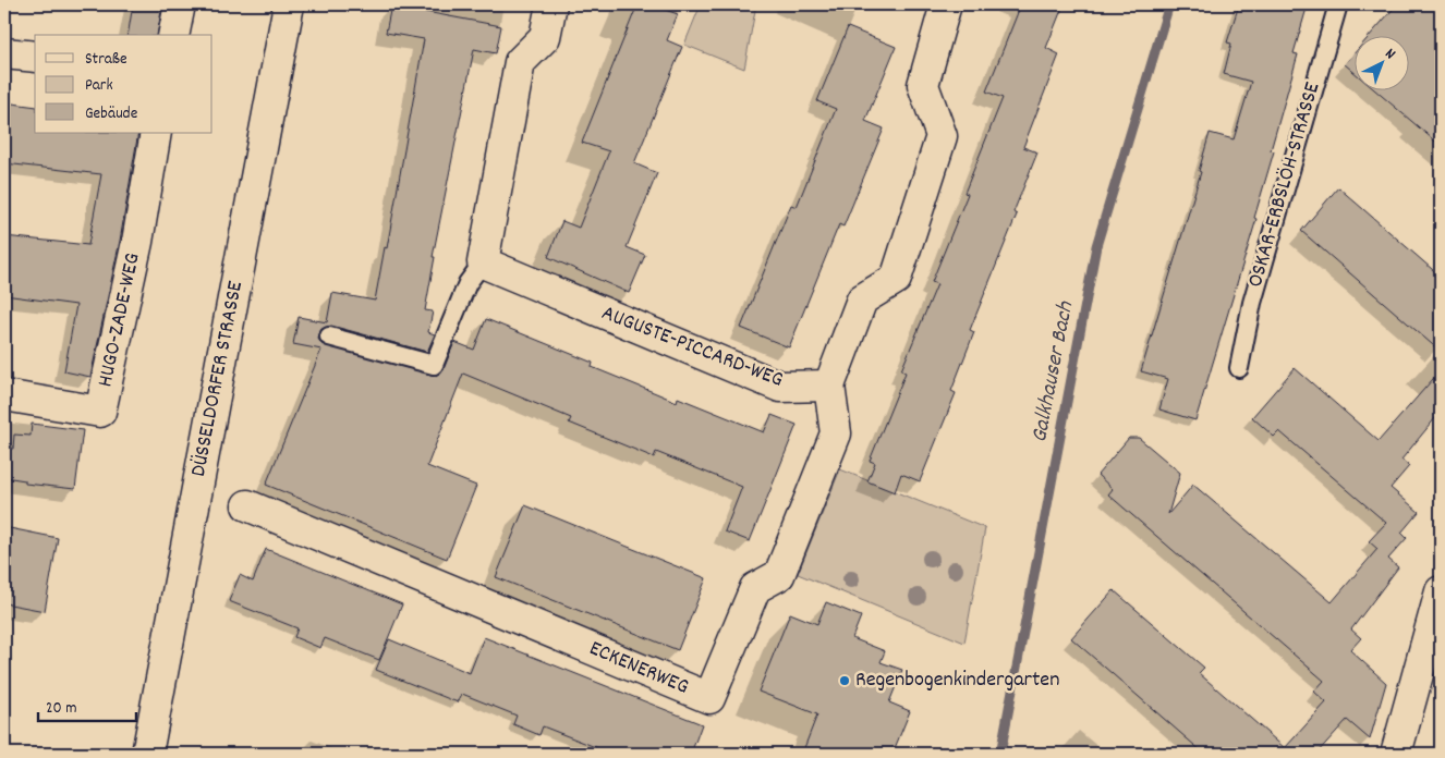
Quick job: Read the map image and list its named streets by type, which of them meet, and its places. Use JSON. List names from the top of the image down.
{
  "streets": {
    "street": [
      "HUGO-ZADE-WEG",
      "AUGUSTE-PICCARD-WEG",
      "DÜSSELDORFER STRASSE",
      "ECKENERWEG"
    ],
    "lane": ["OSKAR-ERBSLÖH-STRASSE"]
  },
  "crossings": [
    ["AUGUSTE-PICCARD-WEG", "ECKENERWEG"]
  ],
  "water": ["Galkhauser Bach"],
  "places": ["Regenbogenkindergarten"],
  "legend": ["Straße", "Park", "Gebäude"],
  "scale_bar": "20 m",
  "north": "top right"
}
